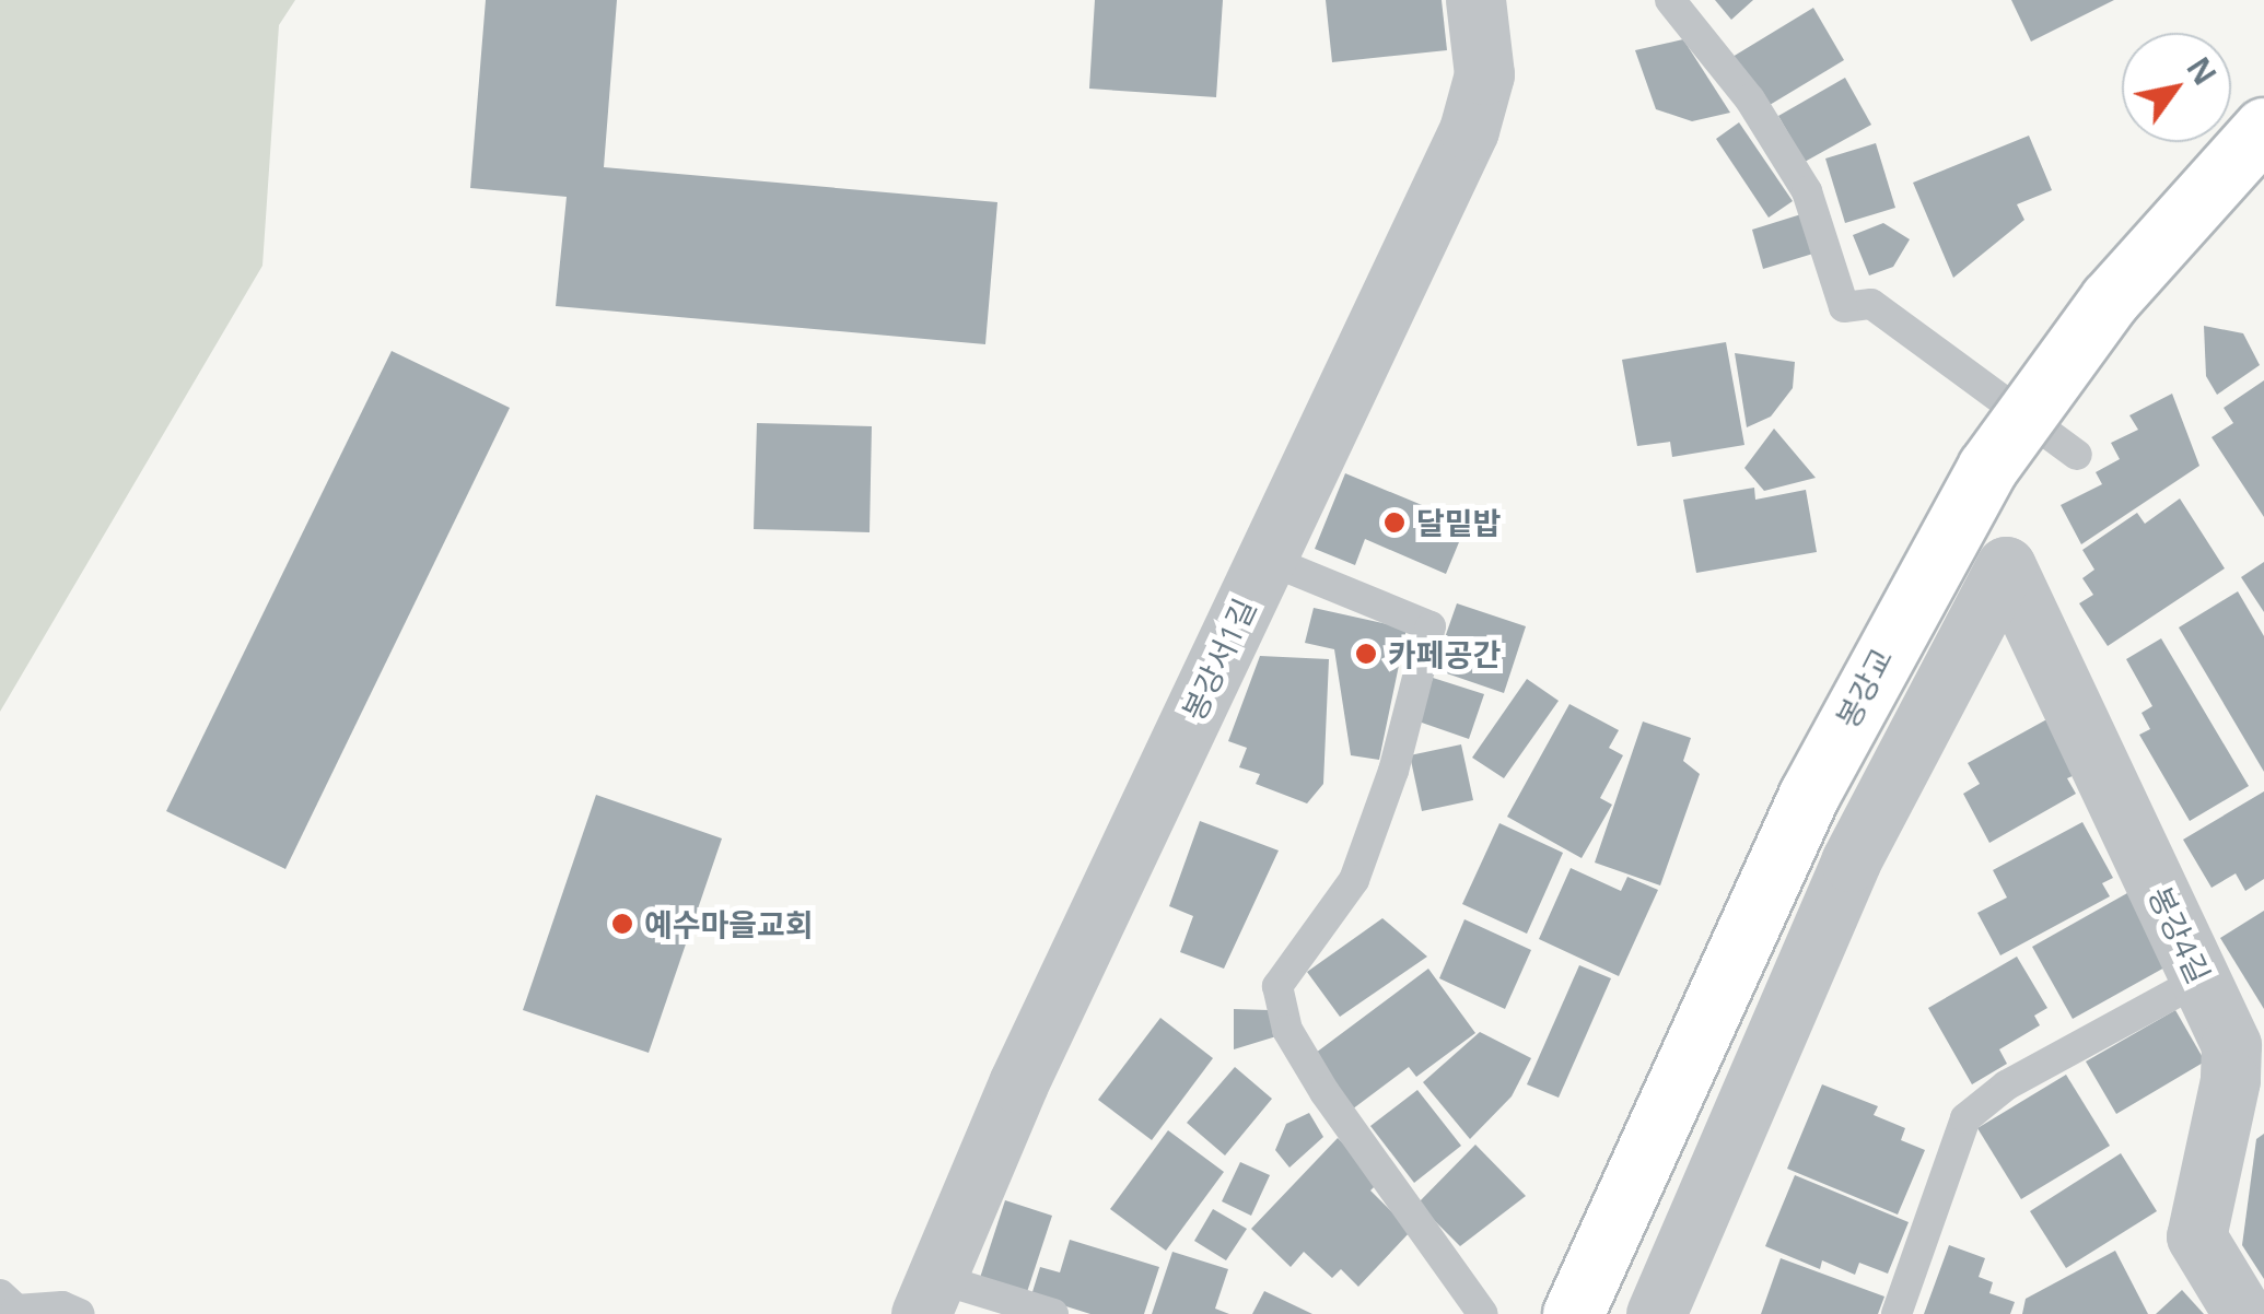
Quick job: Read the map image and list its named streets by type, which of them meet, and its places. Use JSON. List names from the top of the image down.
{
  "streets": {
    "street": ["봉강서1길", "봉강교", "봉강4길"]
  },
  "places": ["달밑밥", "카페공간", "예수마을교회"],
  "north": "top right"
}
